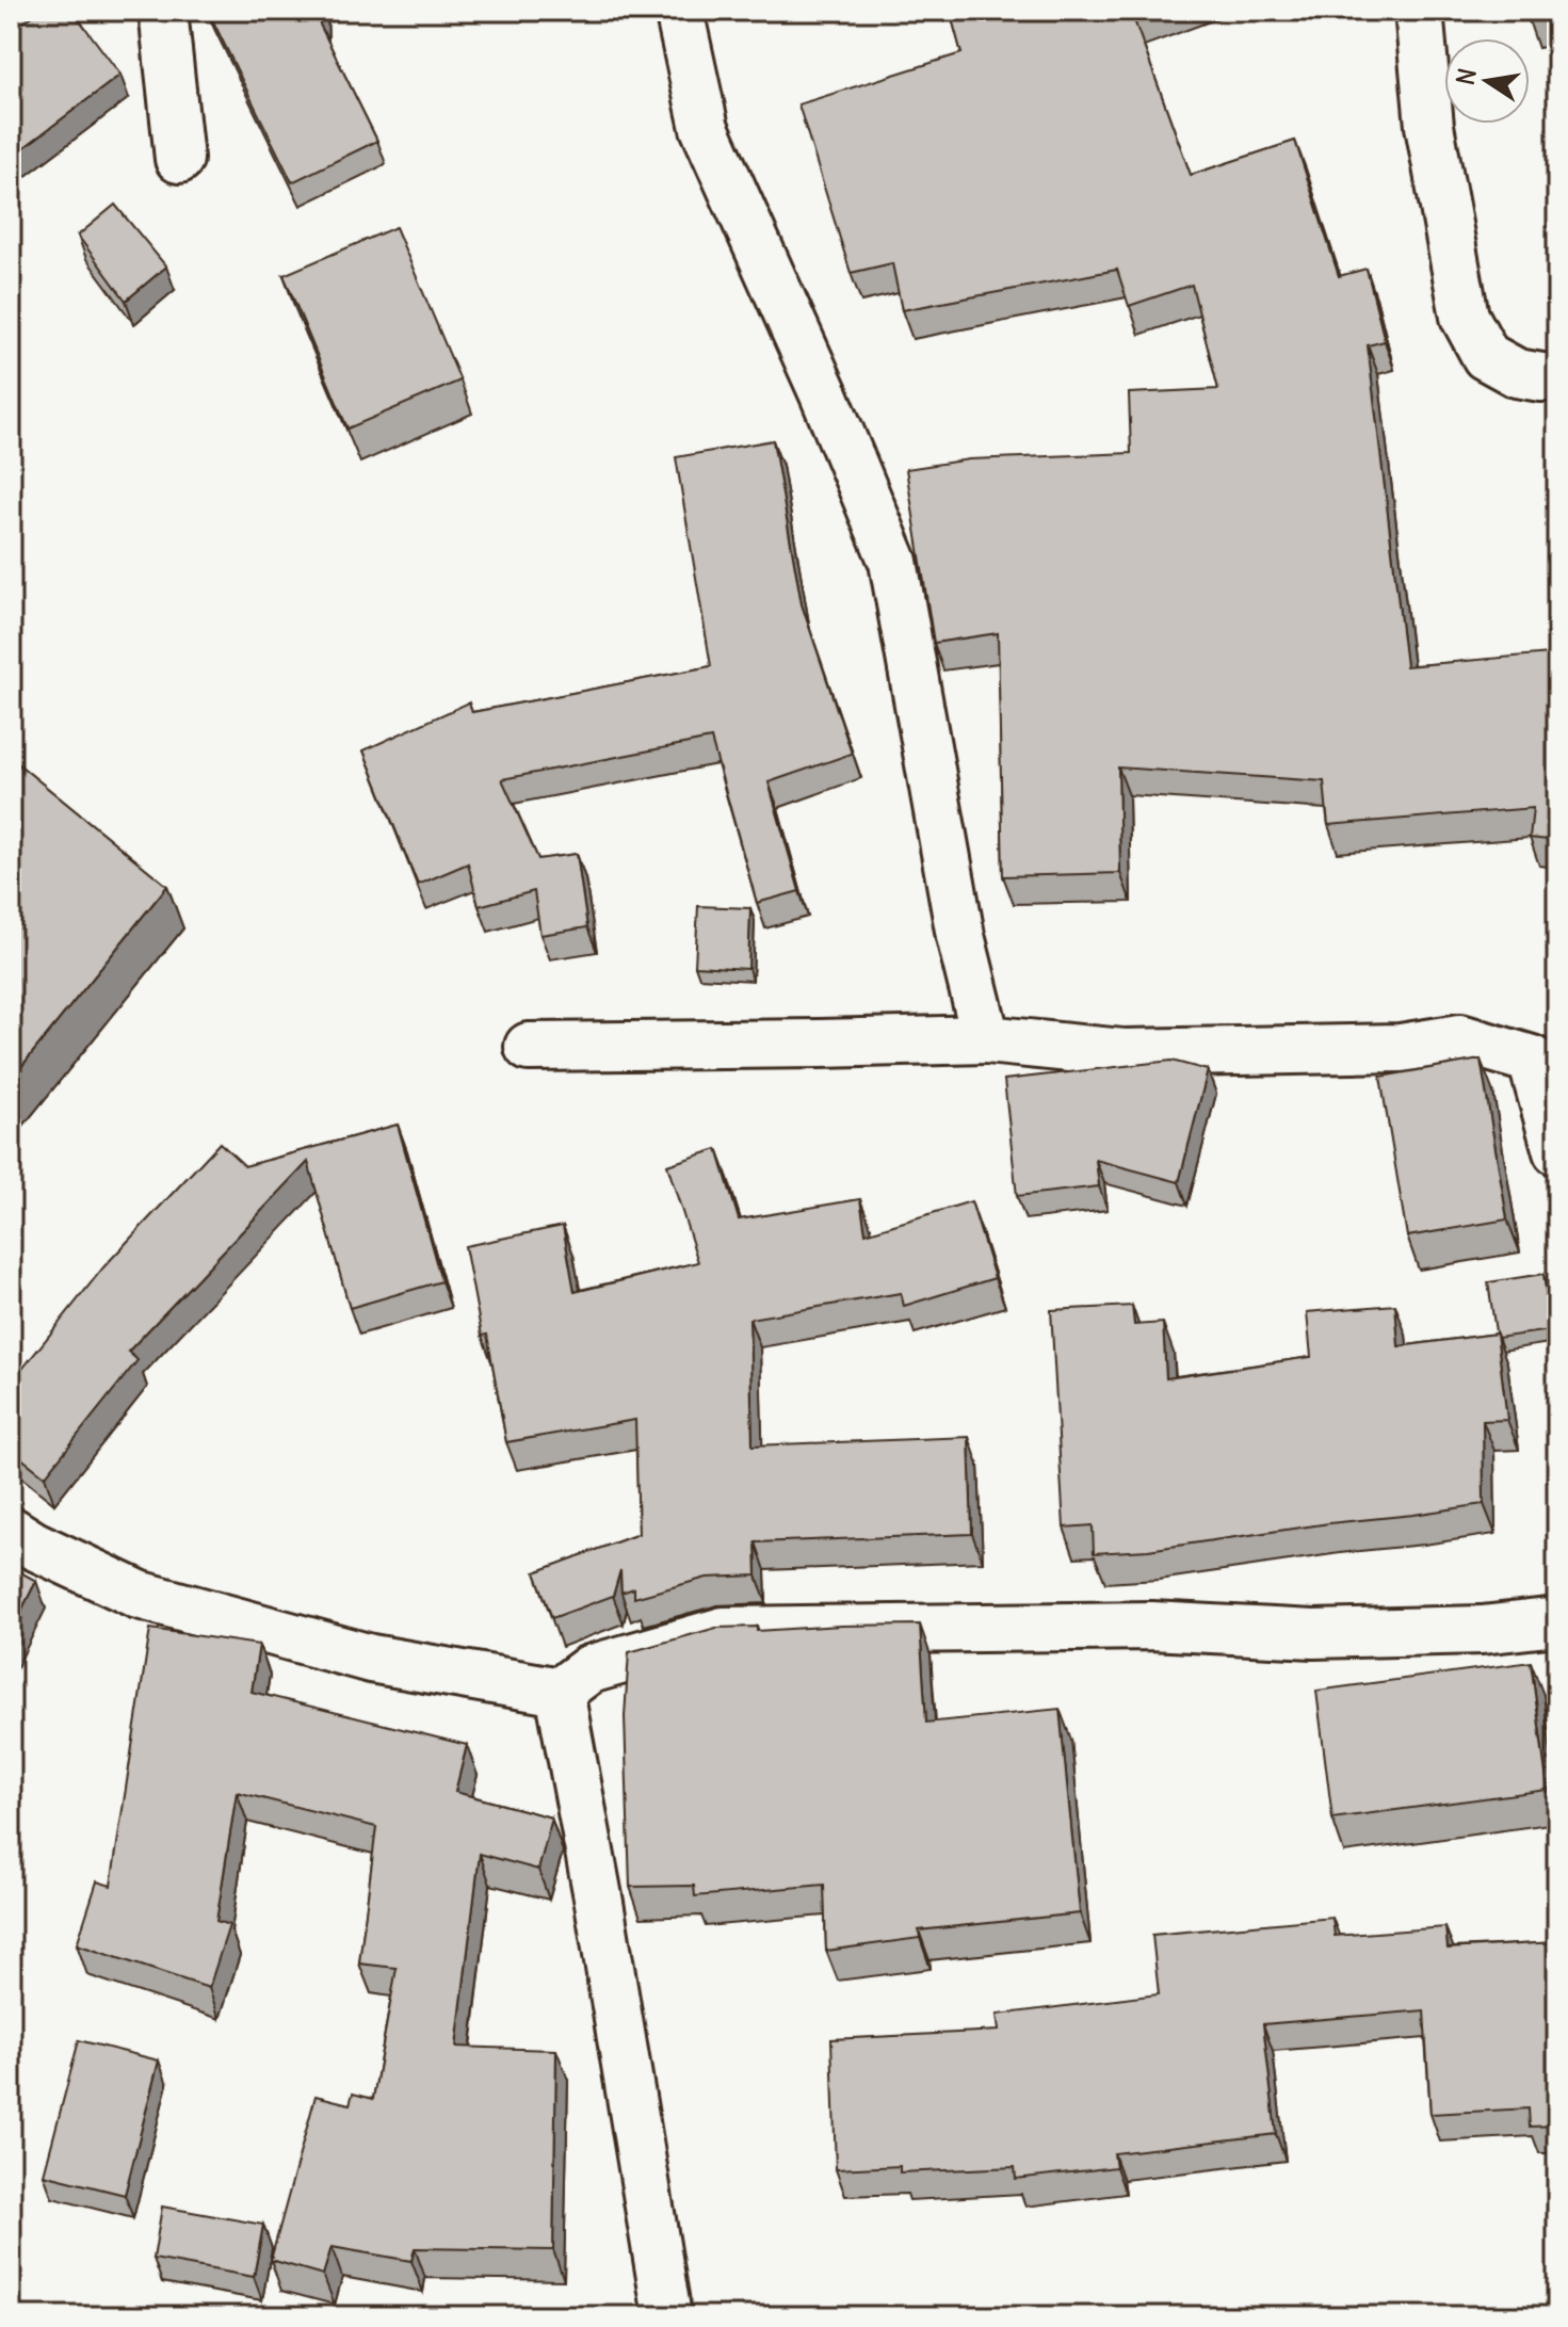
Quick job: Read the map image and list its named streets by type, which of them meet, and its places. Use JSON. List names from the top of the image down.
{
  "north": "left"
}
